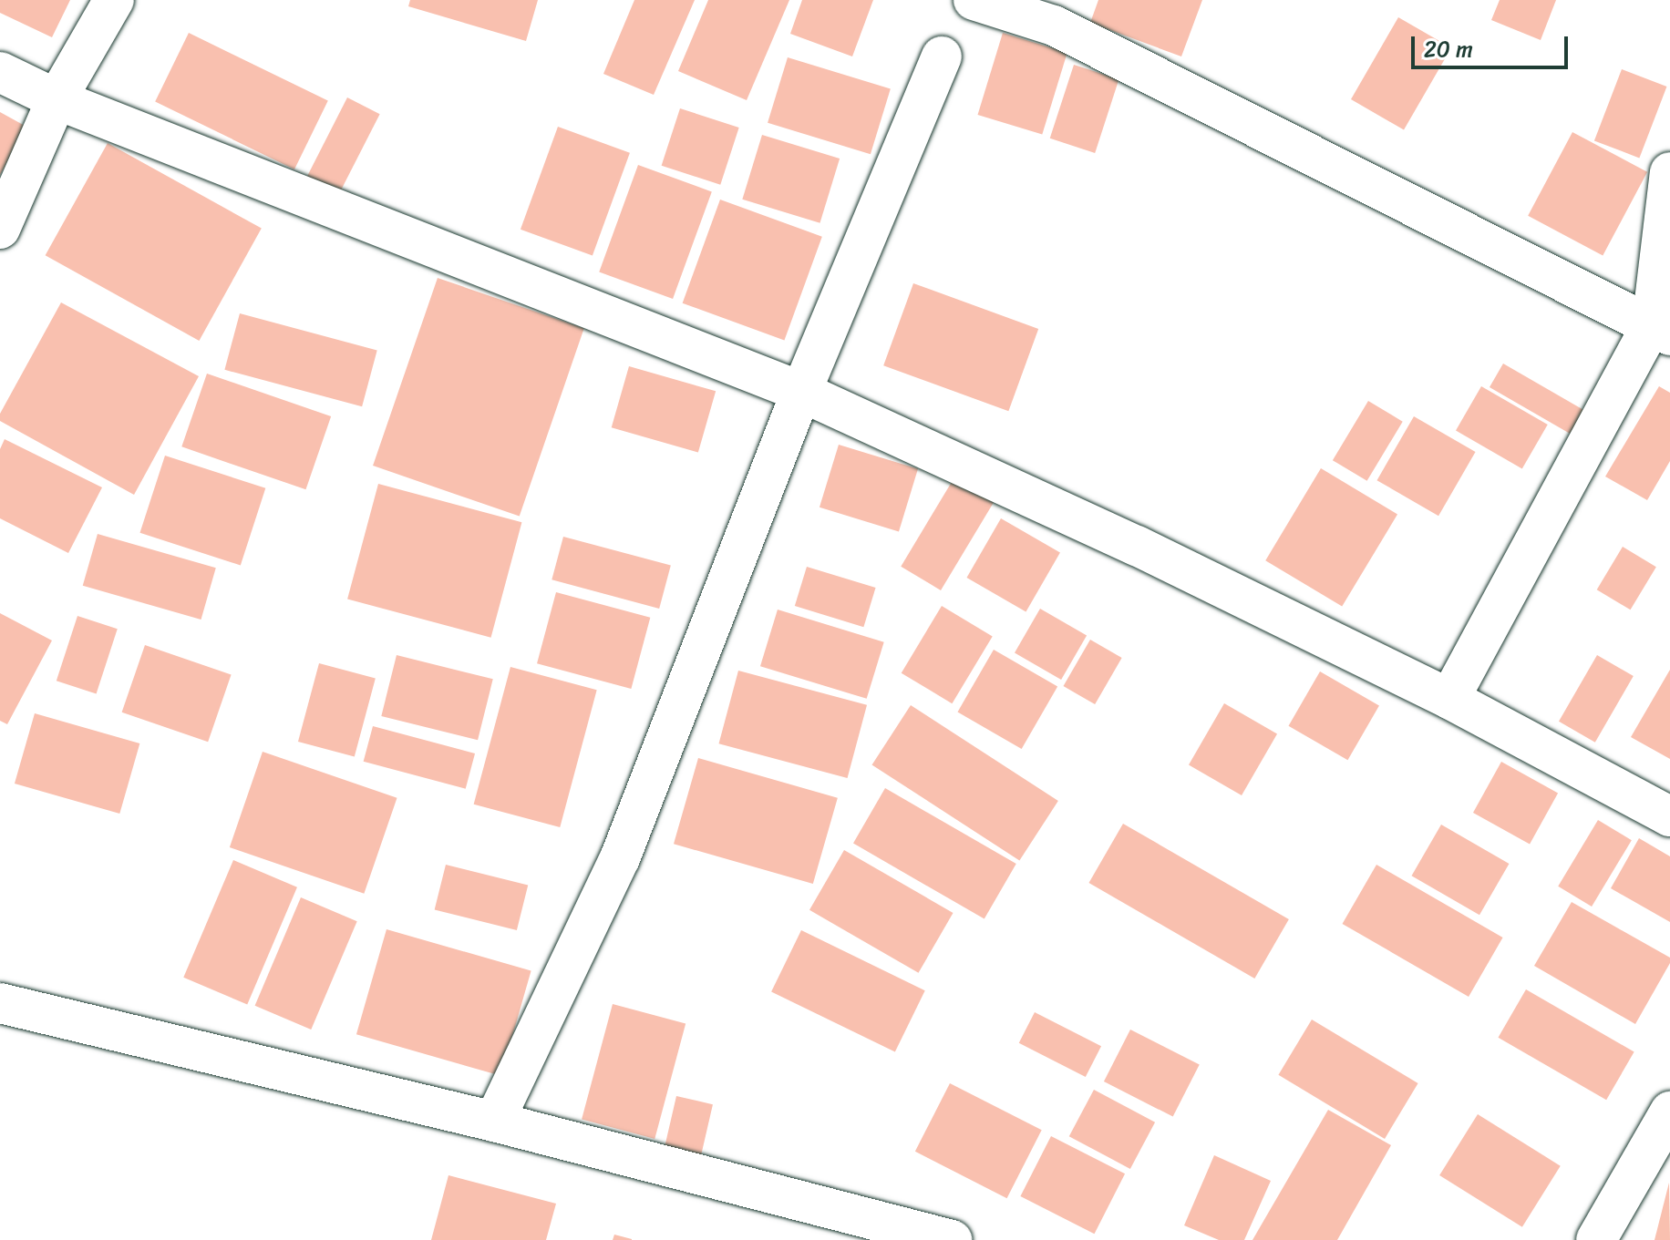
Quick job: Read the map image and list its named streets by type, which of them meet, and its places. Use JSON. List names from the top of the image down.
{
  "scale_bar": "20 m"
}
